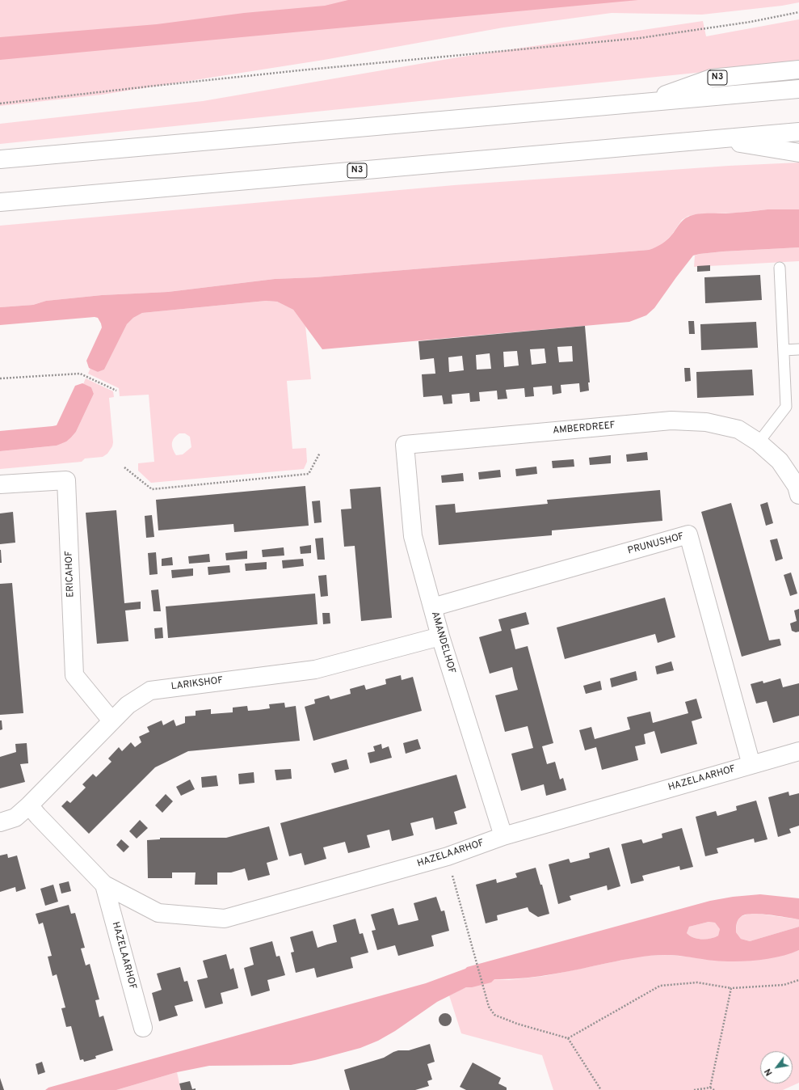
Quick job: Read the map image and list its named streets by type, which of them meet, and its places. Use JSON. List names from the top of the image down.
{
  "streets": {
    "street": [
      "N3",
      "AMBERDREEF",
      "PRUNUSHOF",
      "ERICAHOF",
      "AMANDELHOF",
      "LARIKSHOF",
      "HAZELAARHOF"
    ]
  },
  "crossings": [
    ["AMBERDREEF", "AMANDELHOF"],
    ["PRUNUSHOF", "AMANDELHOF"],
    ["PRUNUSHOF", "HAZELAARHOF"],
    ["ERICAHOF", "LARIKSHOF"],
    ["AMANDELHOF", "LARIKSHOF"],
    ["AMANDELHOF", "HAZELAARHOF"],
    ["LARIKSHOF", "HAZELAARHOF"]
  ],
  "north": "bottom left"
}
